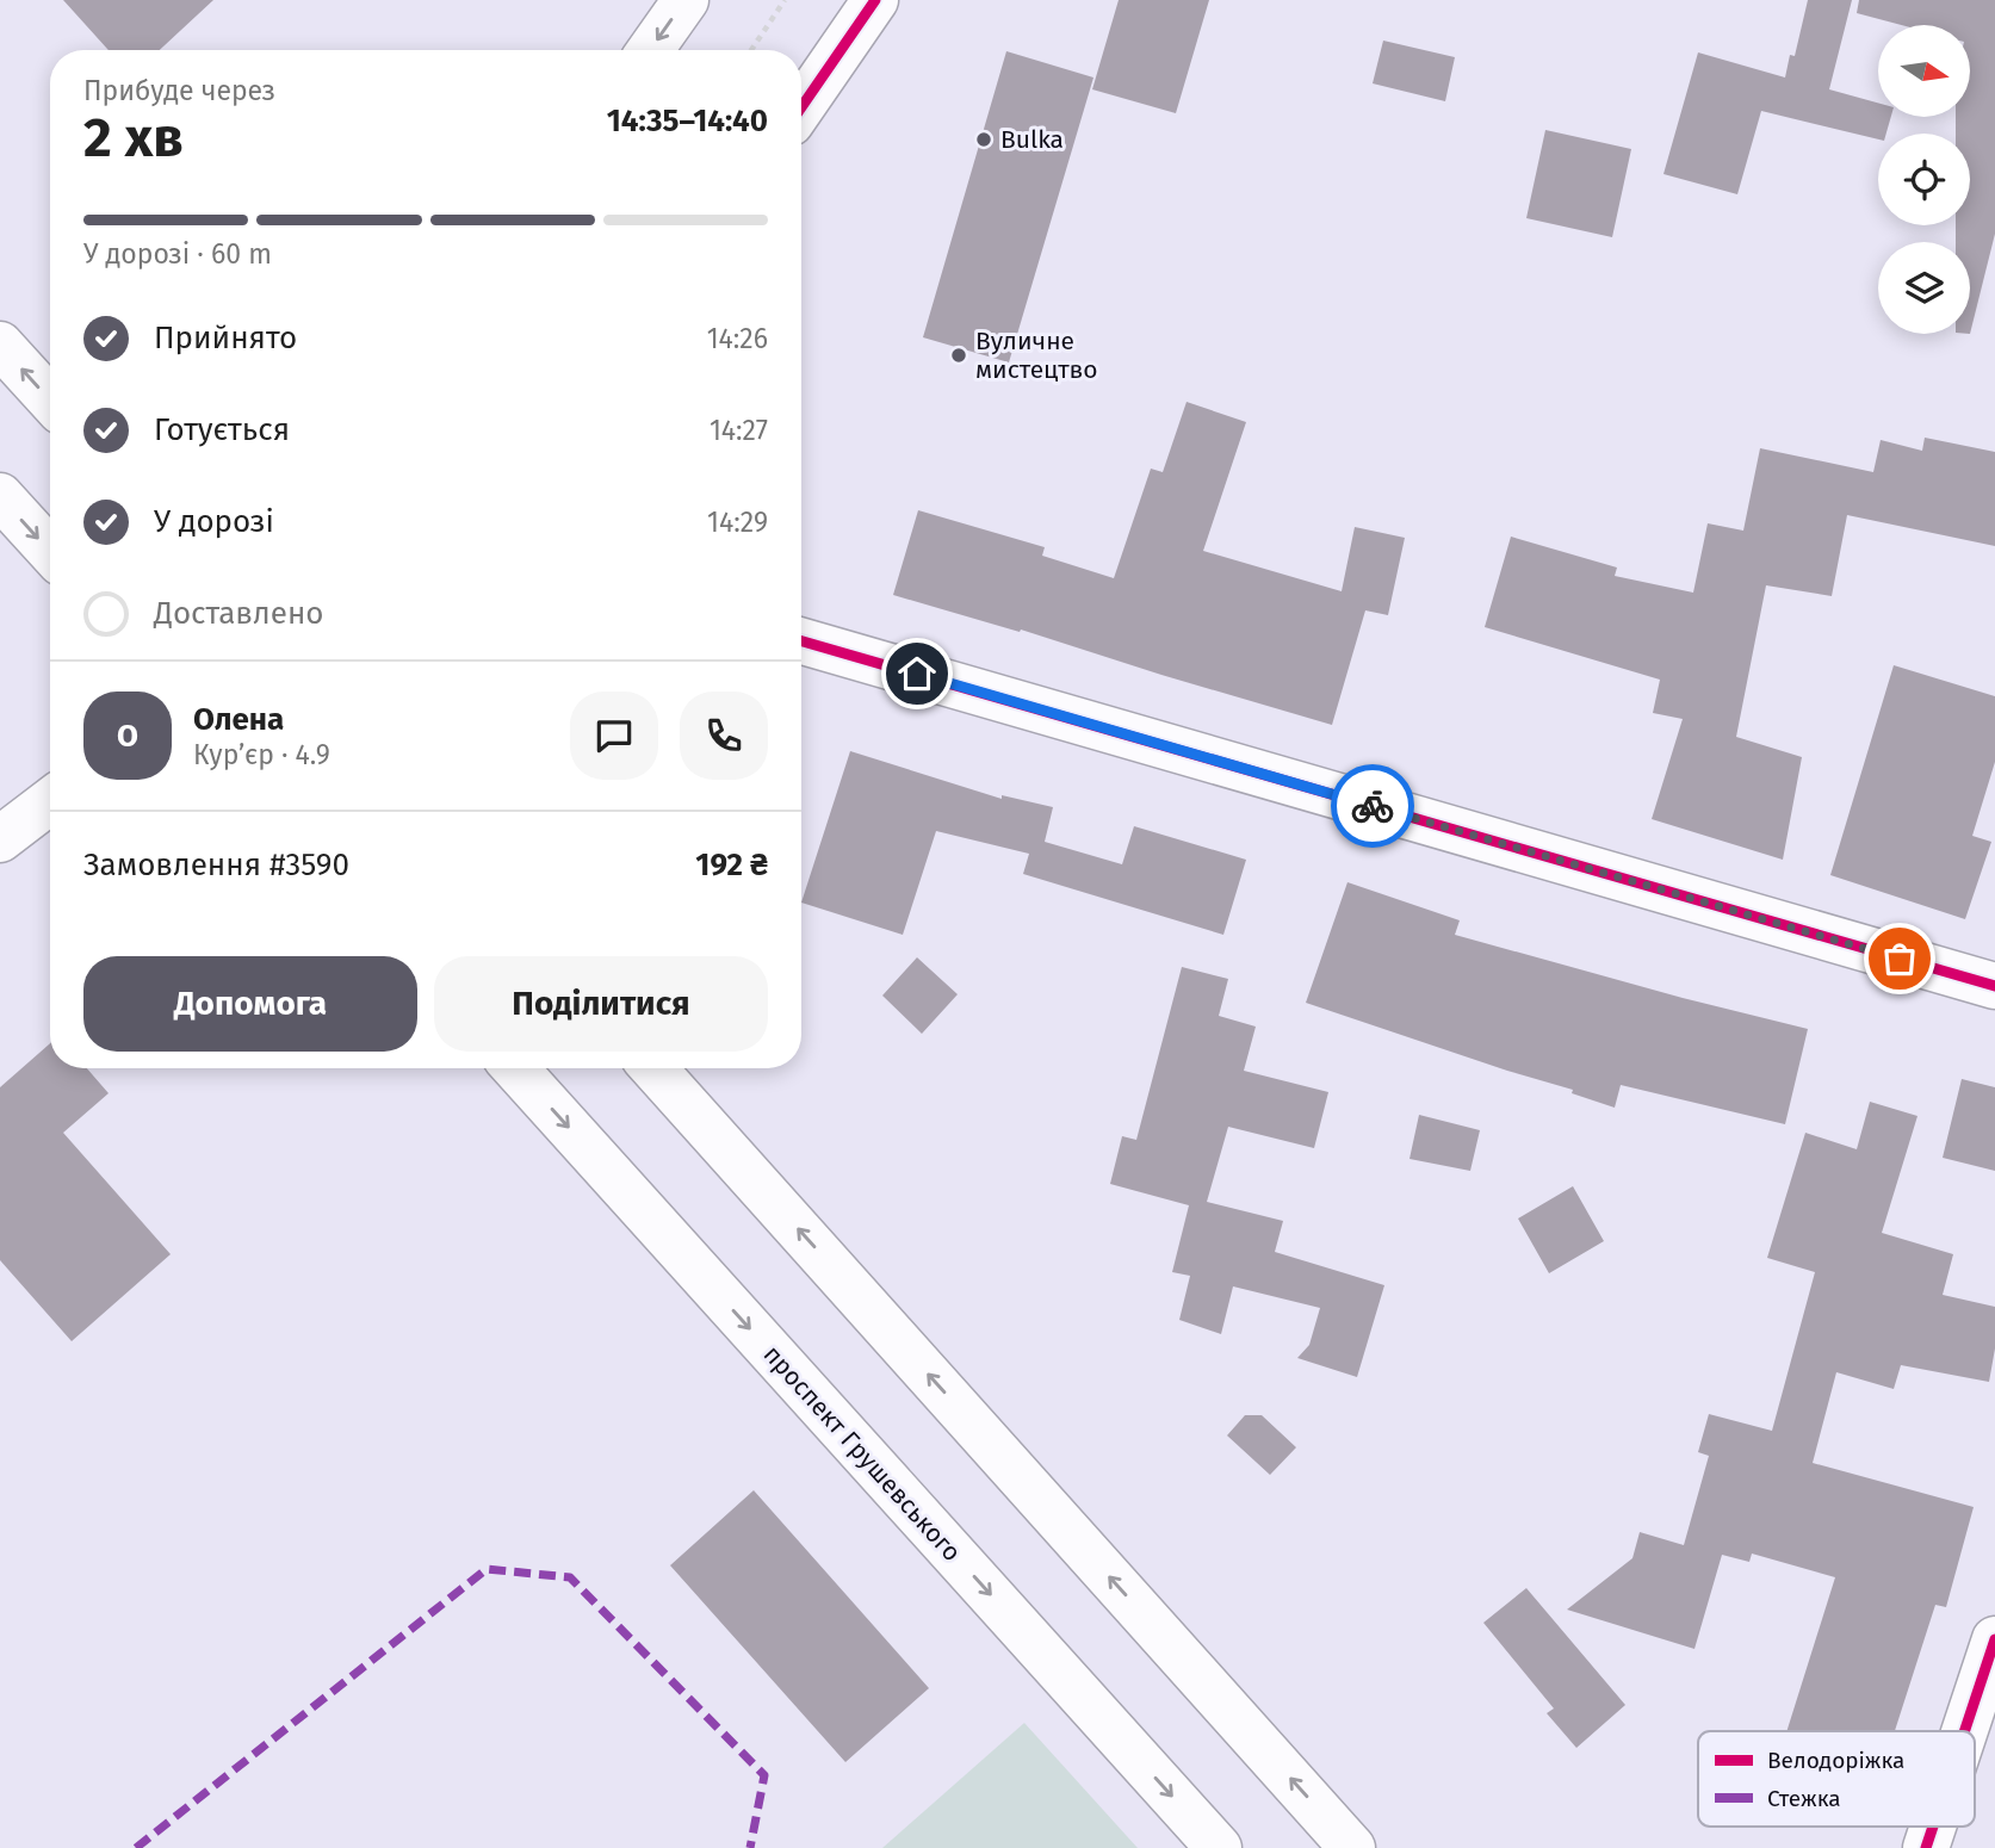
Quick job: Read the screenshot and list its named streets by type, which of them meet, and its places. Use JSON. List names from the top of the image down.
{
  "streets": {
    "main road": ["проспект Грушевського"]
  },
  "places": ["Bulka", "Вуличне мистецтво"],
  "legend": ["Велодоріжка", "Стежка"],
  "north": "right",
  "page": {
    "heading": ["2 хв", "Прибуде через", "14:35–14:40"],
    "panel": [
      "Олена",
      "Кур’єр · 4.9",
      "Замовлення #3590",
      "192 ₴"
    ],
    "bar": "У дорозі · 60 m",
    "list": [
      ["Прийнято", "14:26"],
      ["Готується", "14:27"],
      ["У дорозі", "14:29"],
      "Доставлено"
    ],
    "round": "О",
    "buttons": ["Допомога", "Поділитися"]
  }
}
